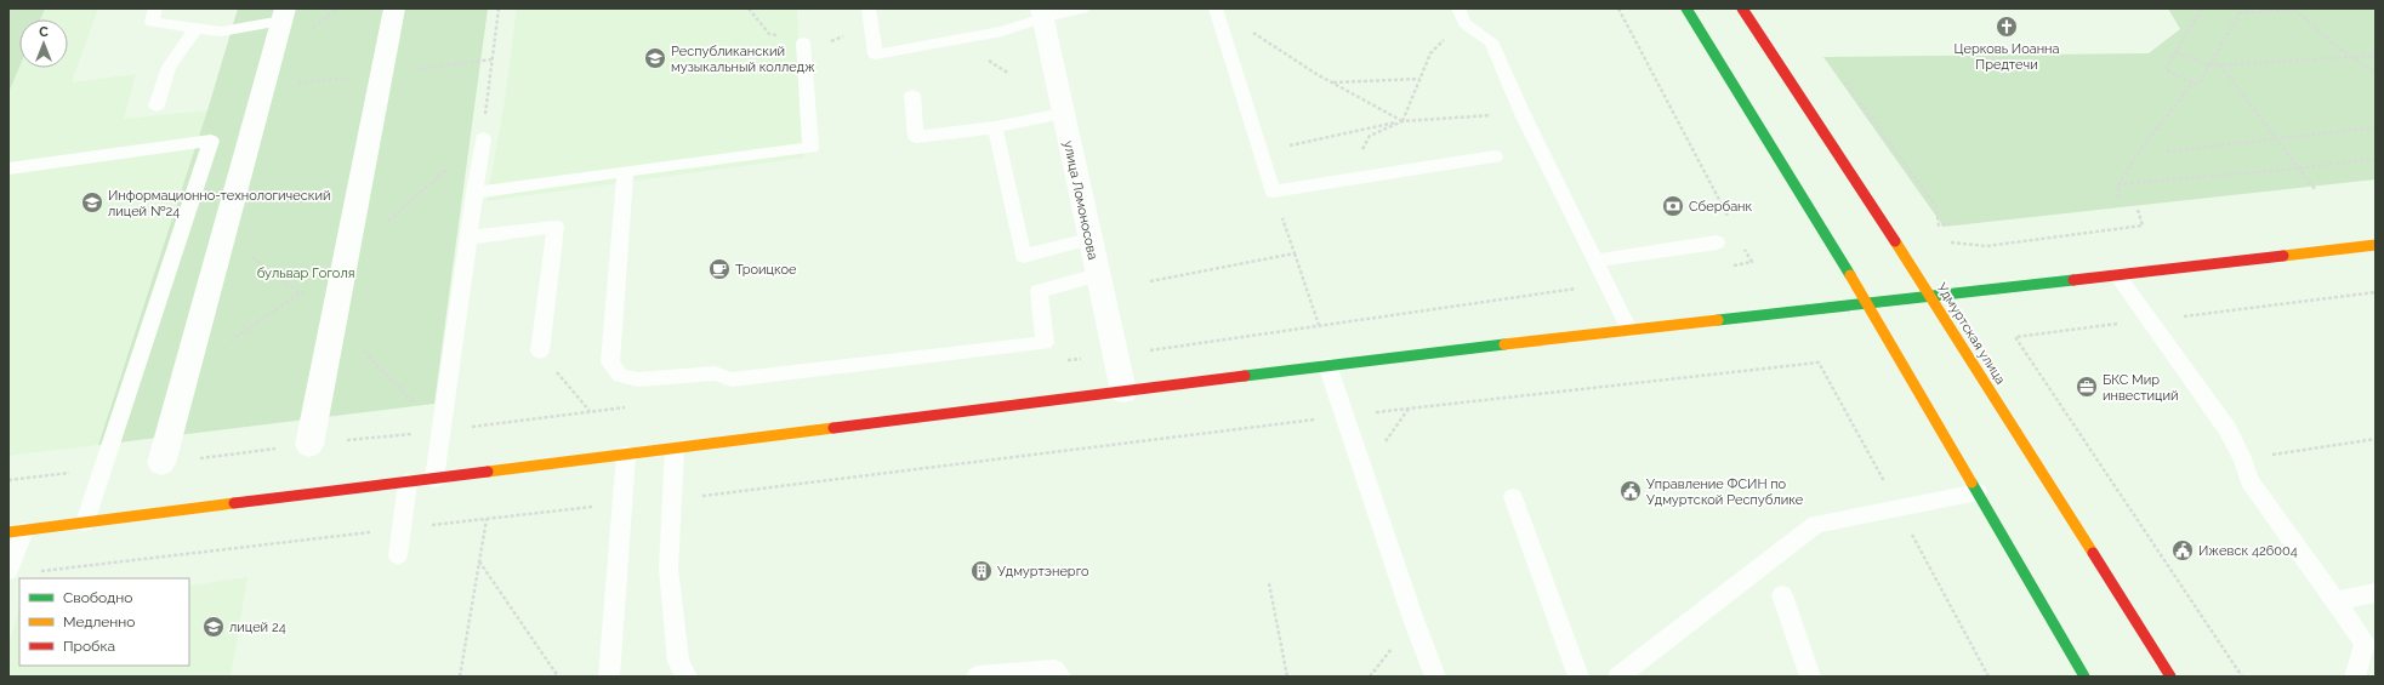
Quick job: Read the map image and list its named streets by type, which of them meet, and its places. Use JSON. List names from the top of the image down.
{
  "streets": {
    "main road": ["Удмуртская улица"],
    "street": ["улица Ломоносова"]
  },
  "parks": ["бульвар Гоголя"],
  "places": {
    "church": ["Церковь Иоанна Предтечи"],
    "school or university": ["Республиканский музыкальный колледж", "Информационно-технологический лицей №24", "лицей 24"],
    "bank": ["Сбербанк"],
    "cafe": ["Троицкое"],
    "office": ["БКС Мир инвестиций"],
    "public building": ["Управление ФСИН по Удмуртской Республике", "Ижевск 426004"],
    "building": ["Удмуртэнерго"]
  },
  "legend": ["Свободно", "Медленно", "Пробка"],
  "north": "top"
}
